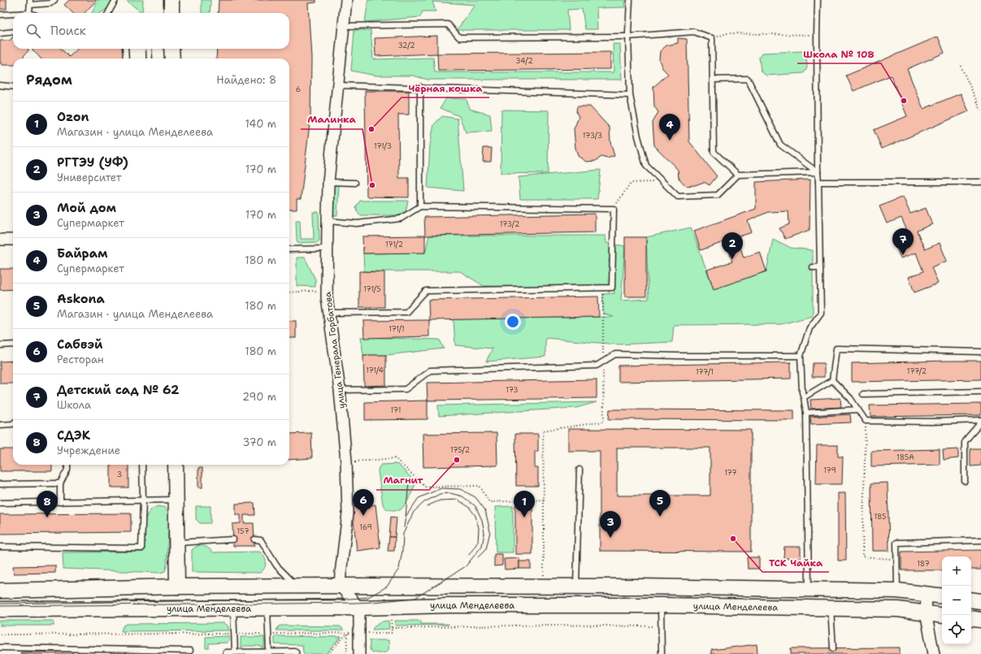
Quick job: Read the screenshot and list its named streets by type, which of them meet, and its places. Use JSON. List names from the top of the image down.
{
  "streets": {
    "main road": ["улица Менделеева"],
    "street": ["улица Генерала Горбатова"]
  },
  "crossings": [
    ["улица Генерала Горбатова", "улица Менделеева"]
  ],
  "places": [
    "Школа № 108",
    "Чёрная кошка",
    "Малинка",
    "Магнит",
    "ТСК Чайка"
  ],
  "house_numbers": [
    "32/2",
    "34/2",
    "6",
    "173/3",
    "171/3",
    "173/2",
    "171/2",
    "171/5",
    "171/1",
    "171/4",
    "177/2",
    "177/1",
    "173",
    "171",
    "175/2",
    "185А",
    "179",
    "177",
    "3",
    "185",
    "169",
    "157",
    "187"
  ],
  "page": {
    "search": "Поиск",
    "heading": ["Рядом", "Найдено: 8"],
    "list": [
      {
        "mark": "1",
        "name": "Ozon",
        "note": "Магазин · улица Менделеева",
        "value": "140 m"
      },
      {
        "mark": "2",
        "name": "РГТЭУ (УФ)",
        "note": "Университет",
        "value": "170 m"
      },
      {
        "mark": "3",
        "name": "Мой дом",
        "note": "Супермаркет",
        "value": "170 m"
      },
      {
        "mark": "4",
        "name": "Байрам",
        "note": "Супермаркет",
        "value": "180 m"
      },
      {
        "mark": "5",
        "name": "Askona",
        "note": "Магазин · улица Менделеева",
        "value": "180 m"
      },
      {
        "mark": "6",
        "name": "Сабвэй",
        "note": "Ресторан",
        "value": "180 m"
      },
      {
        "mark": "7",
        "name": "Детский сад № 62",
        "note": "Школа",
        "value": "290 m"
      },
      {
        "mark": "8",
        "name": "СДЭК",
        "note": "Учреждение",
        "value": "370 m"
      }
    ],
    "pins": [
      "4",
      "7",
      "2",
      "6",
      "5",
      "1",
      "8",
      "3"
    ],
    "map_buttons": ["+", "−"]
  }
}
